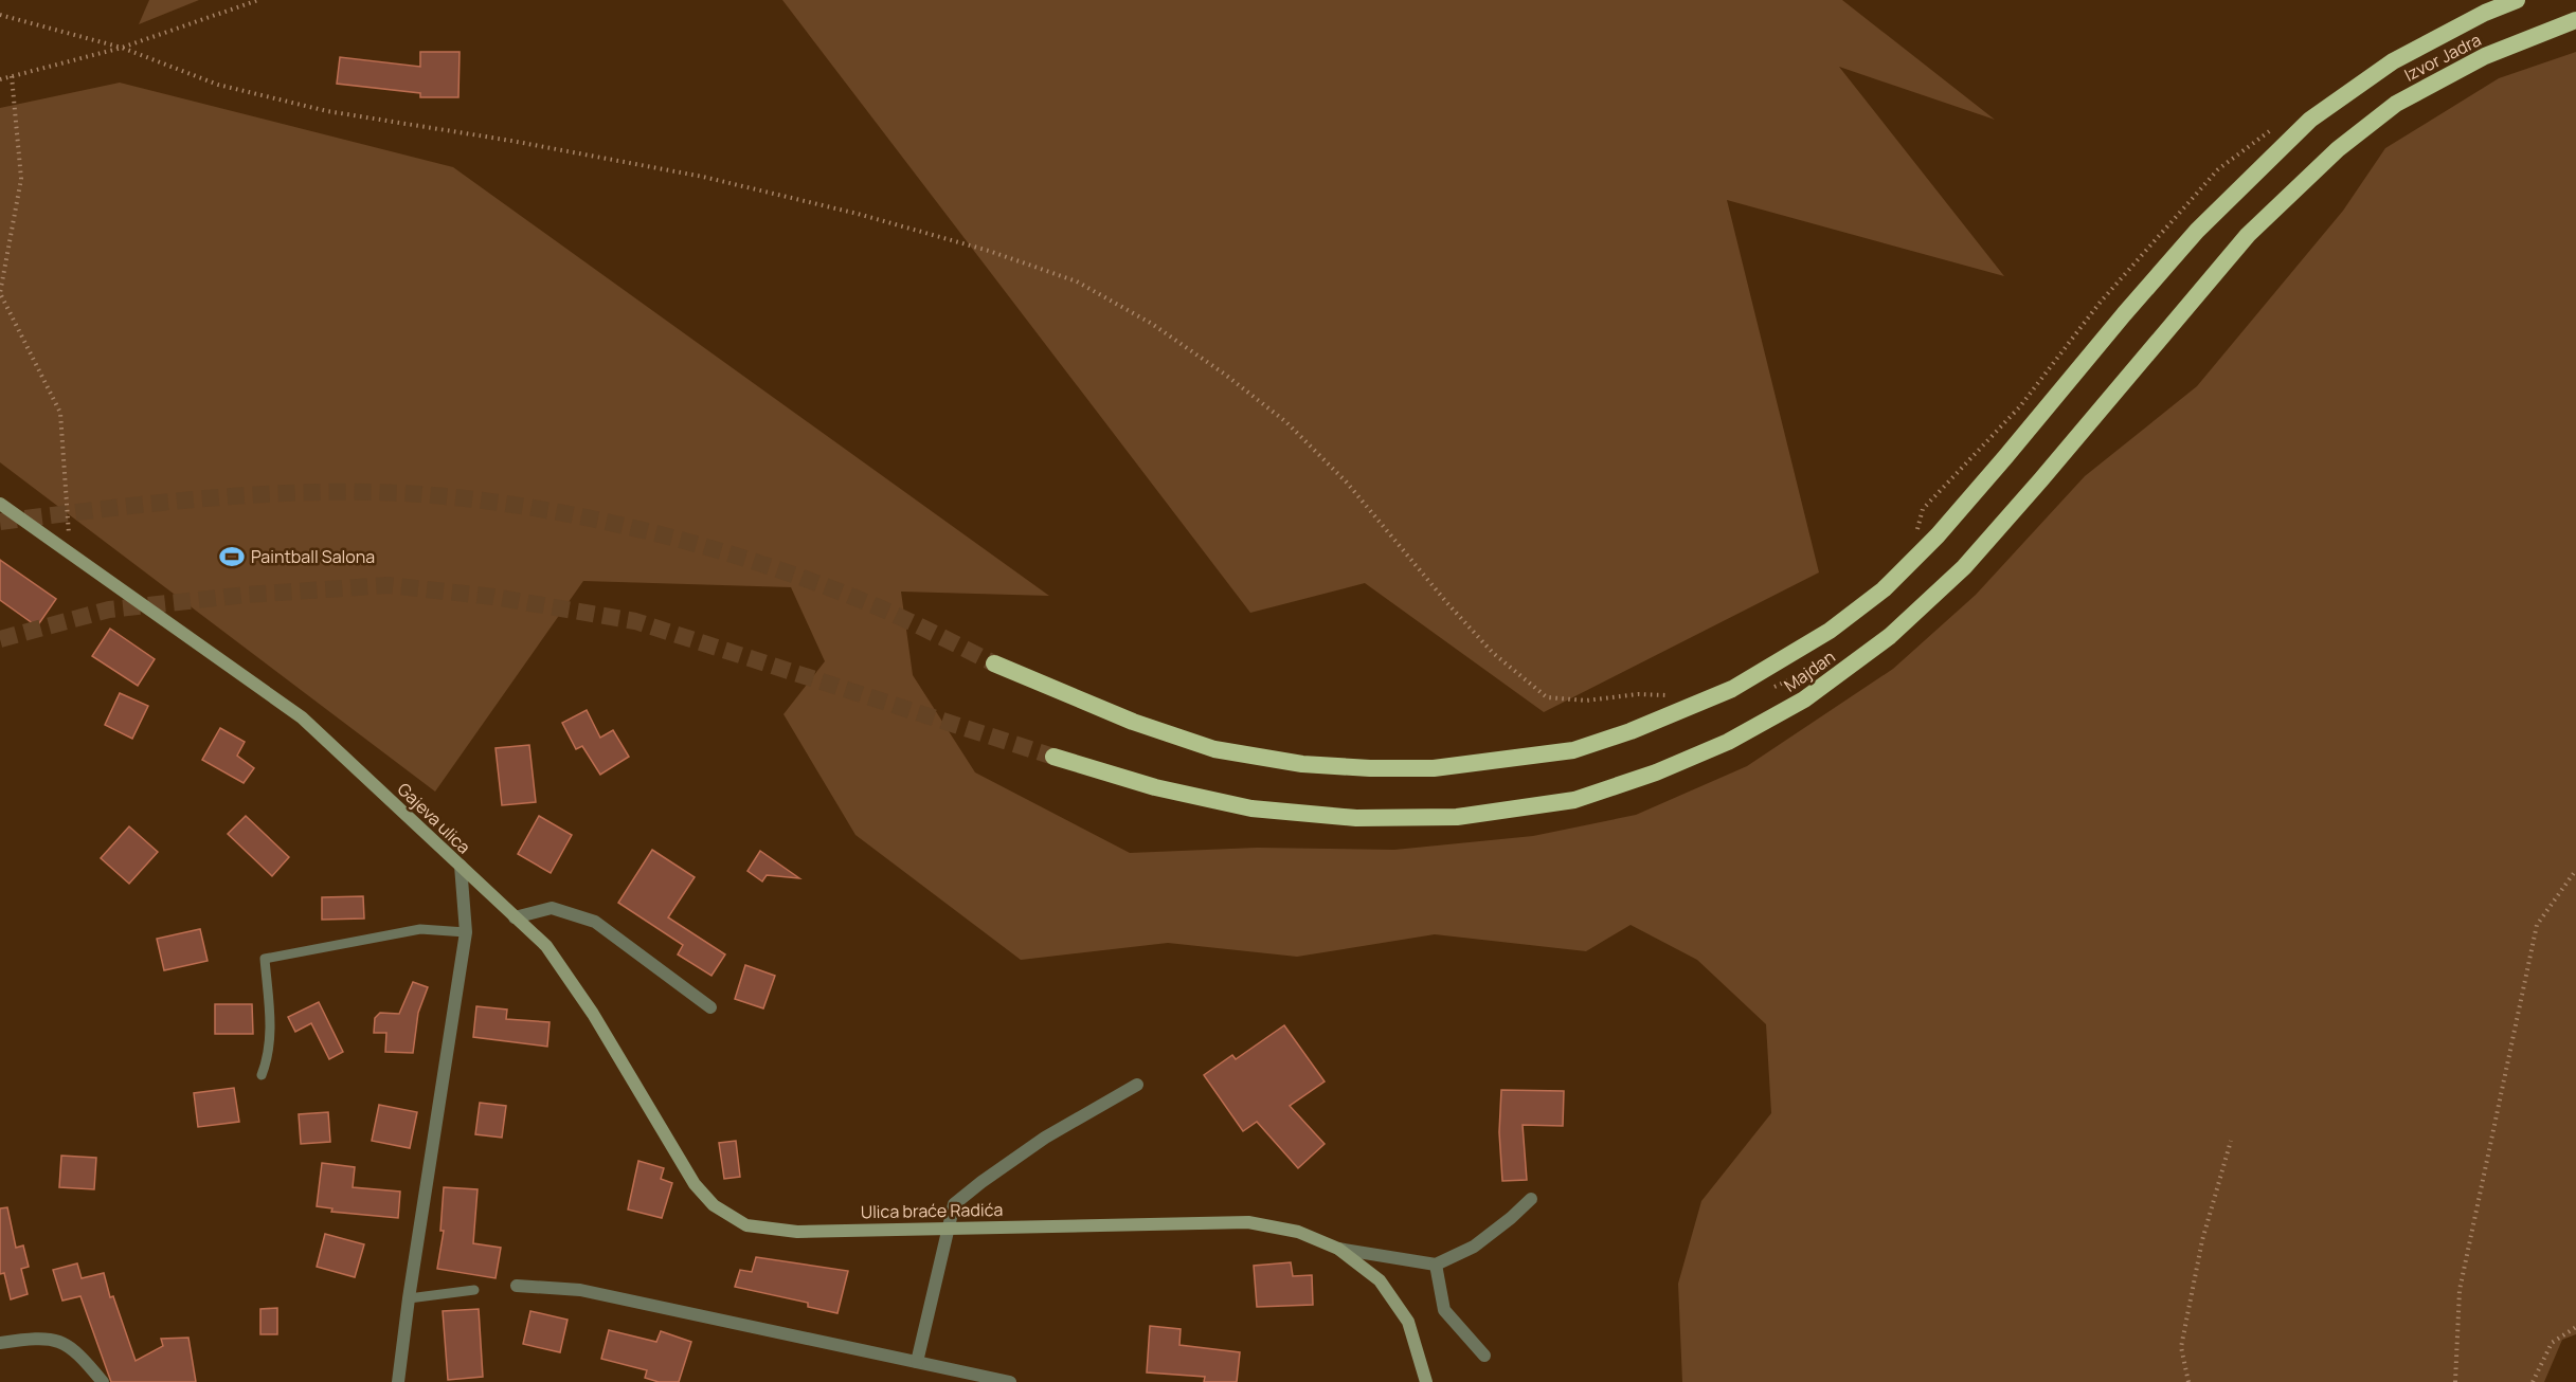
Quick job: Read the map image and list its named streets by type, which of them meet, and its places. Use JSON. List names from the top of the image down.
{
  "streets": {
    "highway": ["Izvor Jadra", "Majdan"],
    "main road": ["Gajeva ulica", "Ulica braće Radića"]
  },
  "crossings": [
    ["Izvor Jadra", "Majdan"],
    ["Gajeva ulica", "Ulica braće Radića"]
  ],
  "places": {
    "sports": ["Paintball Salona"]
  }
}
